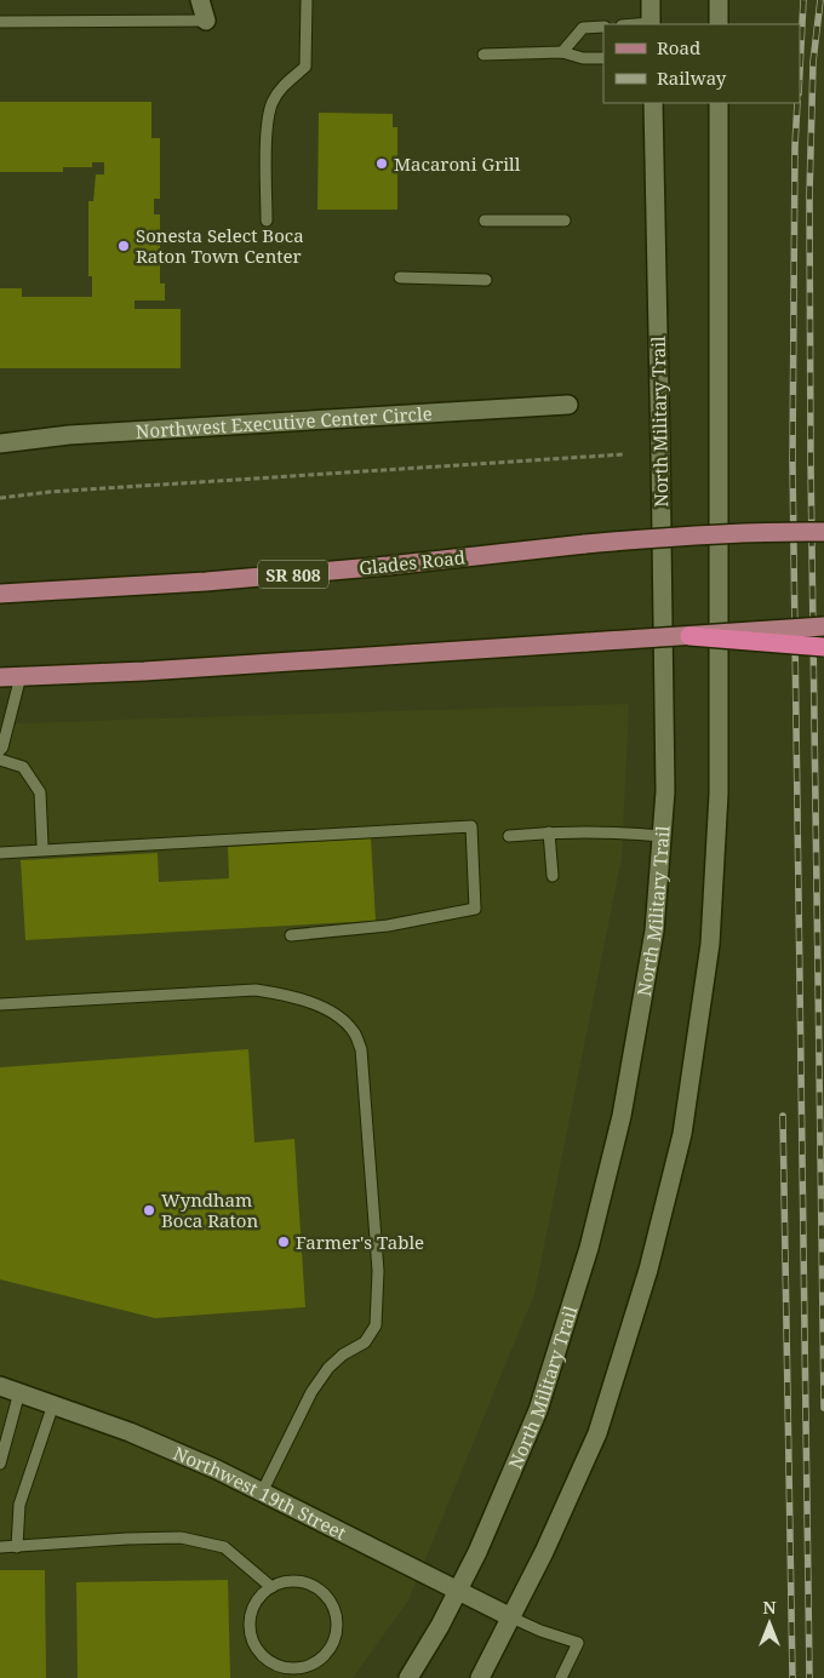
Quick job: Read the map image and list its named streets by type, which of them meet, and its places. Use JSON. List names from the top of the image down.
{
  "streets": {
    "main road": [
      "Northwest Executive Center Circle",
      "North Military Trail",
      "Glades Road",
      "SR 808",
      "Northwest 19th Street"
    ]
  },
  "crossings": [
    ["North Military Trail", "Northwest 19th Street"]
  ],
  "places": [
    "Macaroni Grill",
    "Sonesta Select Boca Raton Town Center",
    "Wyndham Boca Raton",
    "Farmer's Table"
  ],
  "legend": ["Road", "Railway"],
  "north": "top"
}
